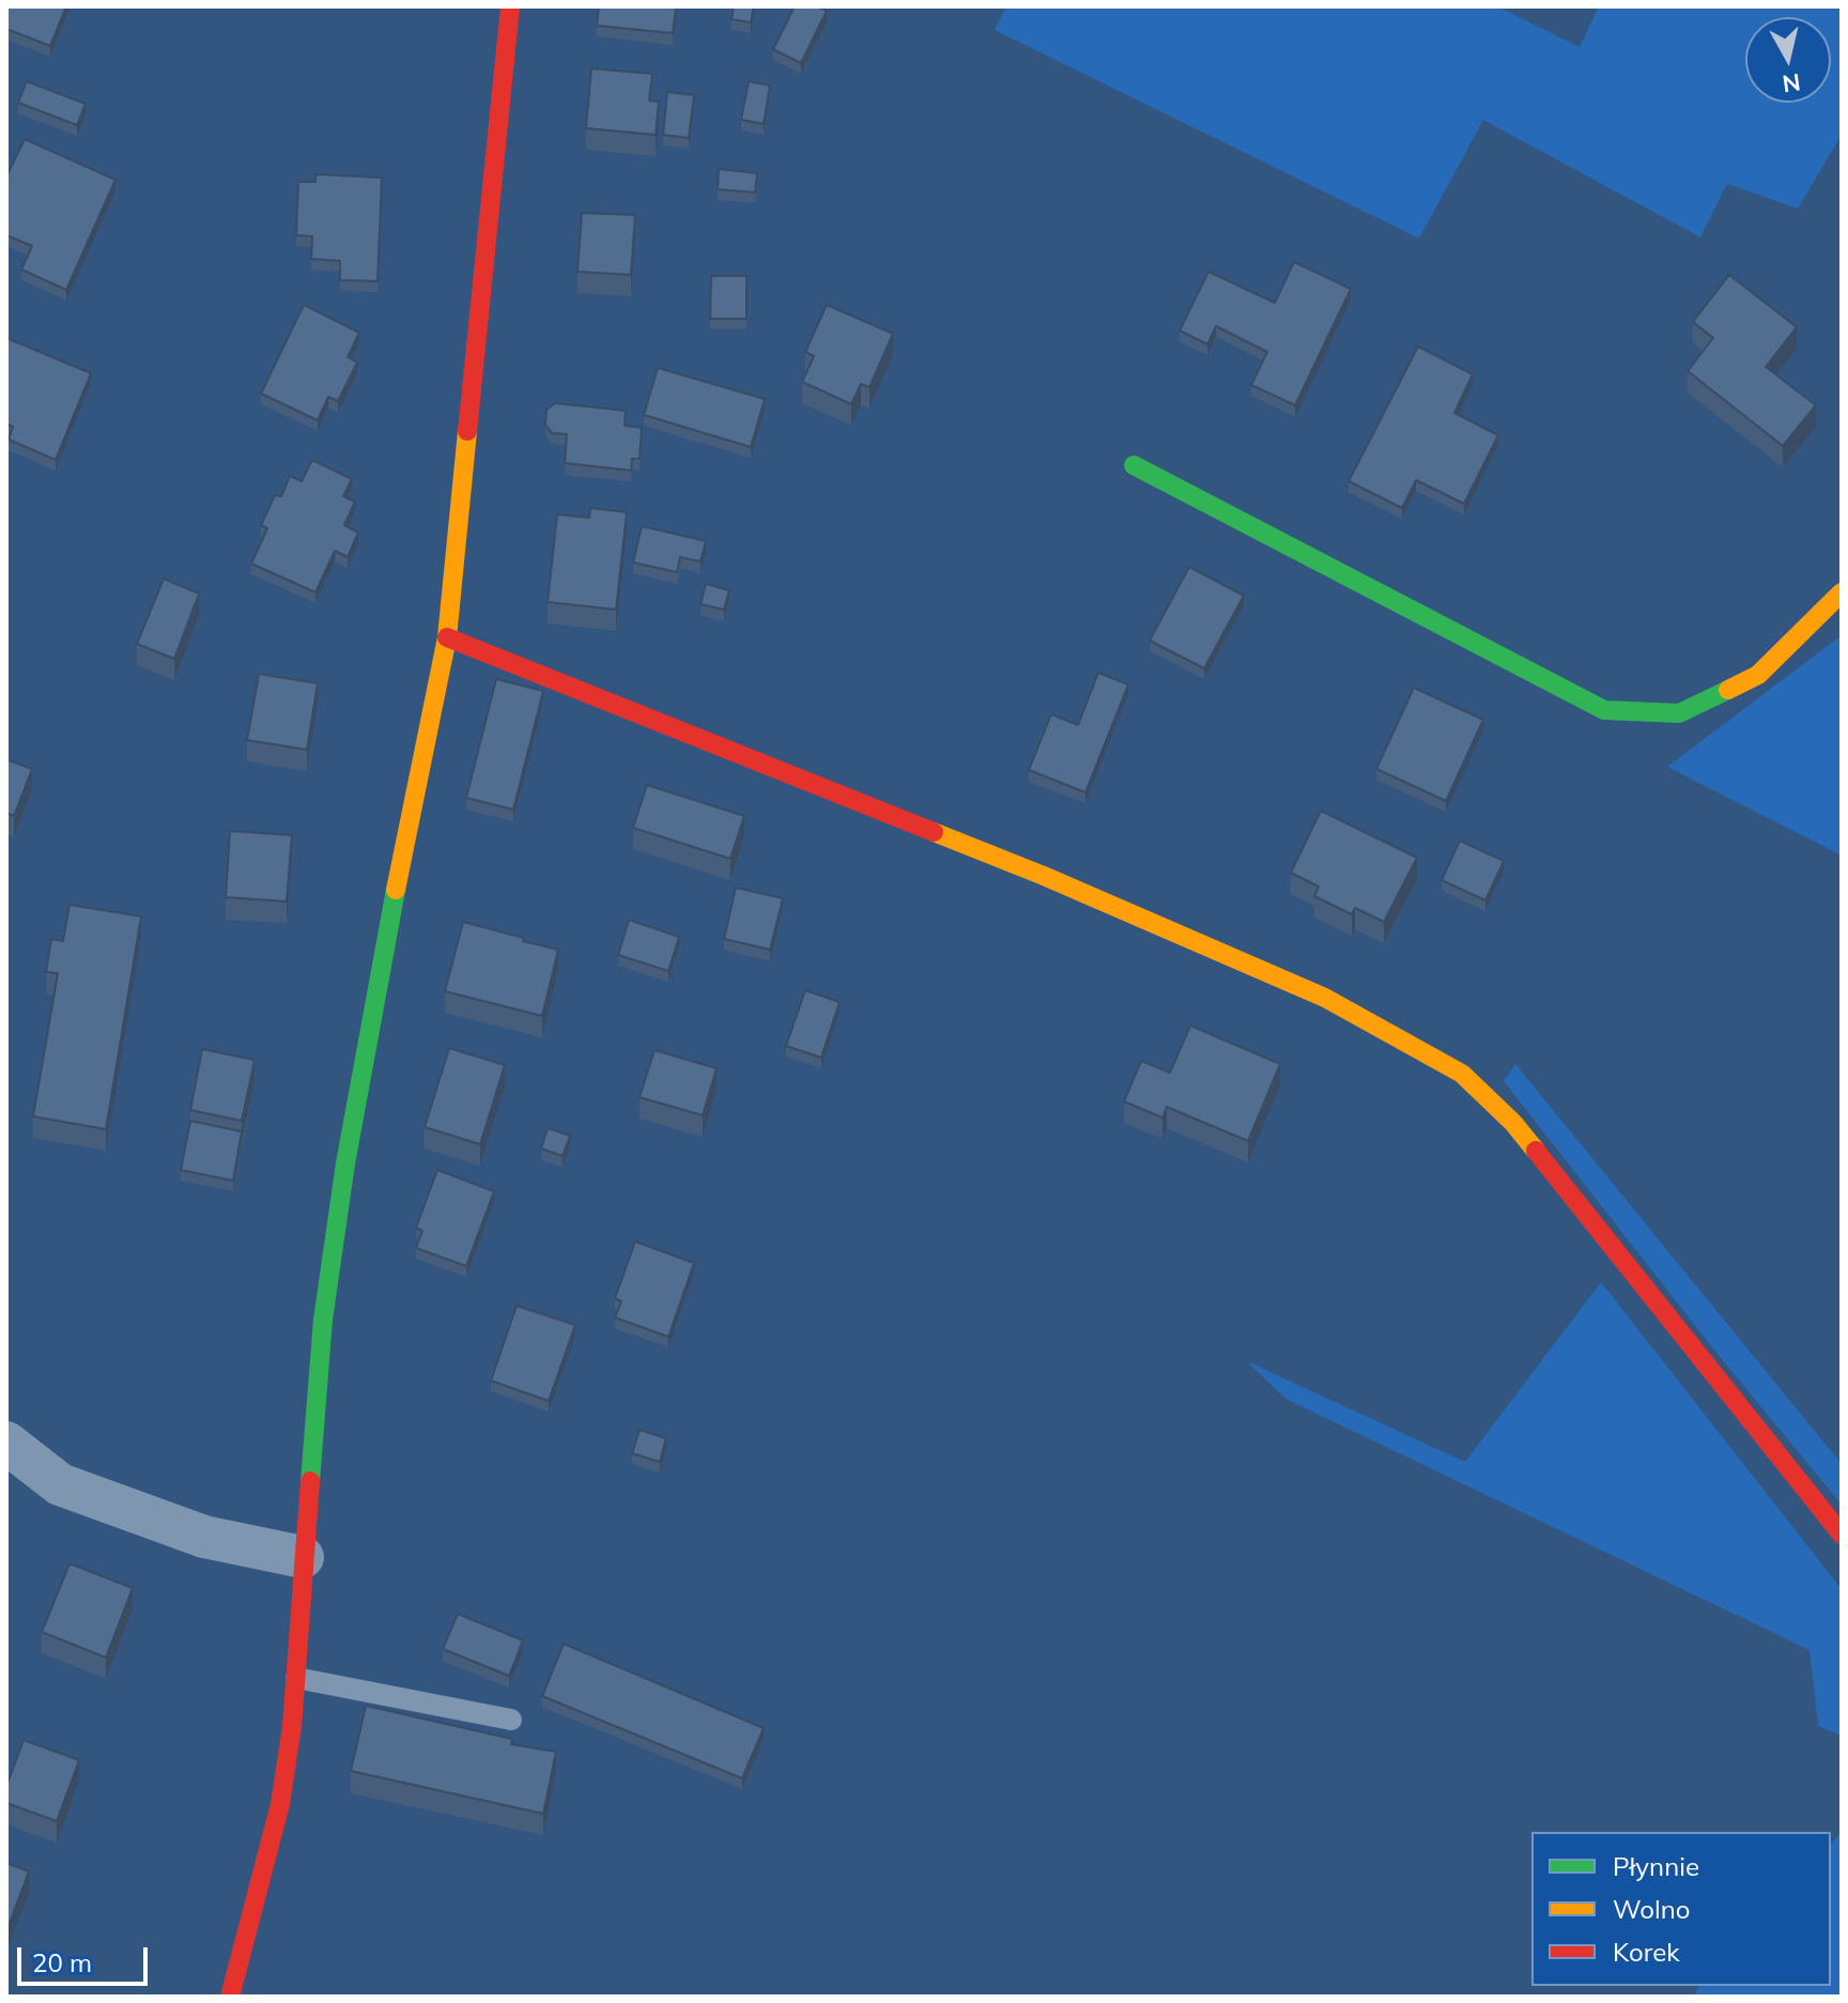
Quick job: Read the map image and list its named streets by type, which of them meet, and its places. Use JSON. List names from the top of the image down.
{
  "legend": ["Płynnie", "Wolno", "Korek"],
  "scale_bar": "20 m",
  "north": "bottom"
}
